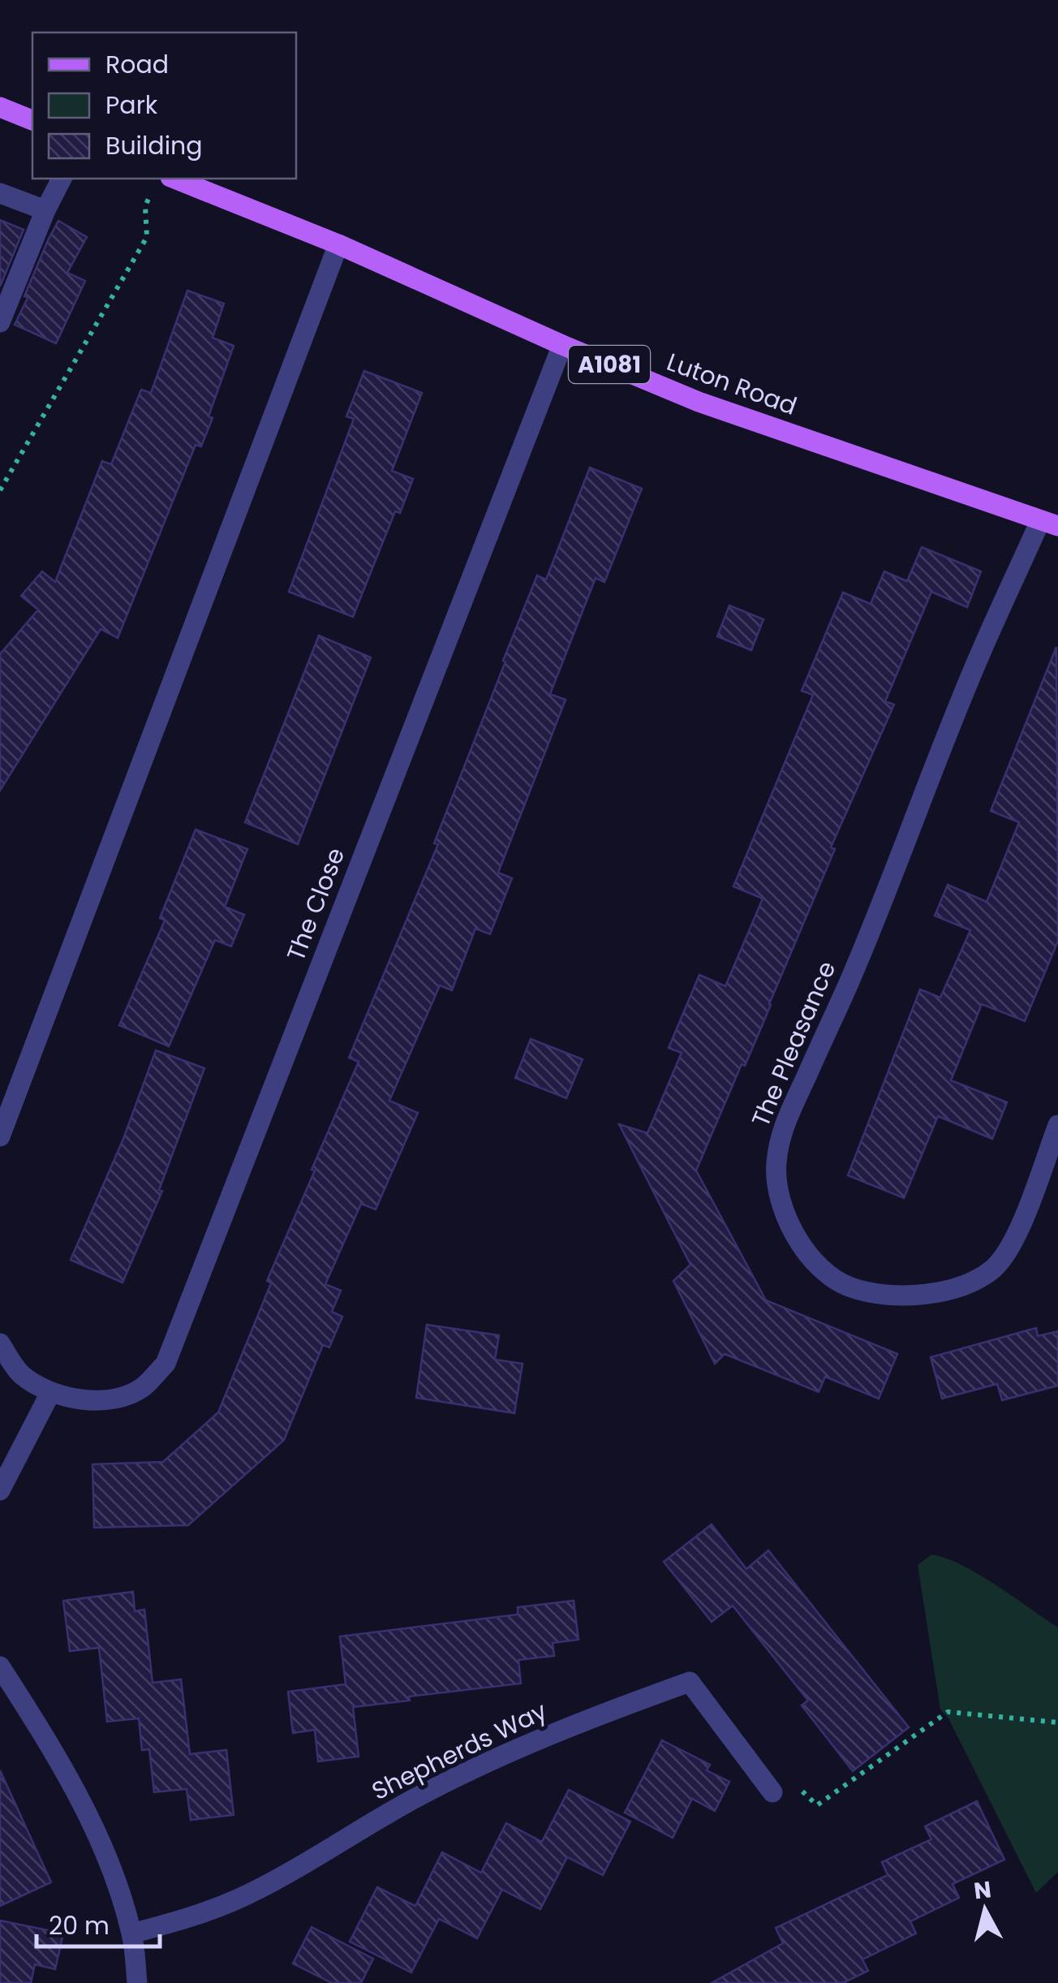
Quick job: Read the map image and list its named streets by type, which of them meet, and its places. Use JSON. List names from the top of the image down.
{
  "streets": {
    "main road": ["A1081", "Luton Road"],
    "street": ["The Close", "The Pleasance", "Shepherds Way"]
  },
  "crossings": [
    ["Luton Road", "The Close"],
    ["Luton Road", "The Pleasance"]
  ],
  "legend": ["Road", "Park", "Building"],
  "scale_bar": "20 m",
  "north": "top"
}
